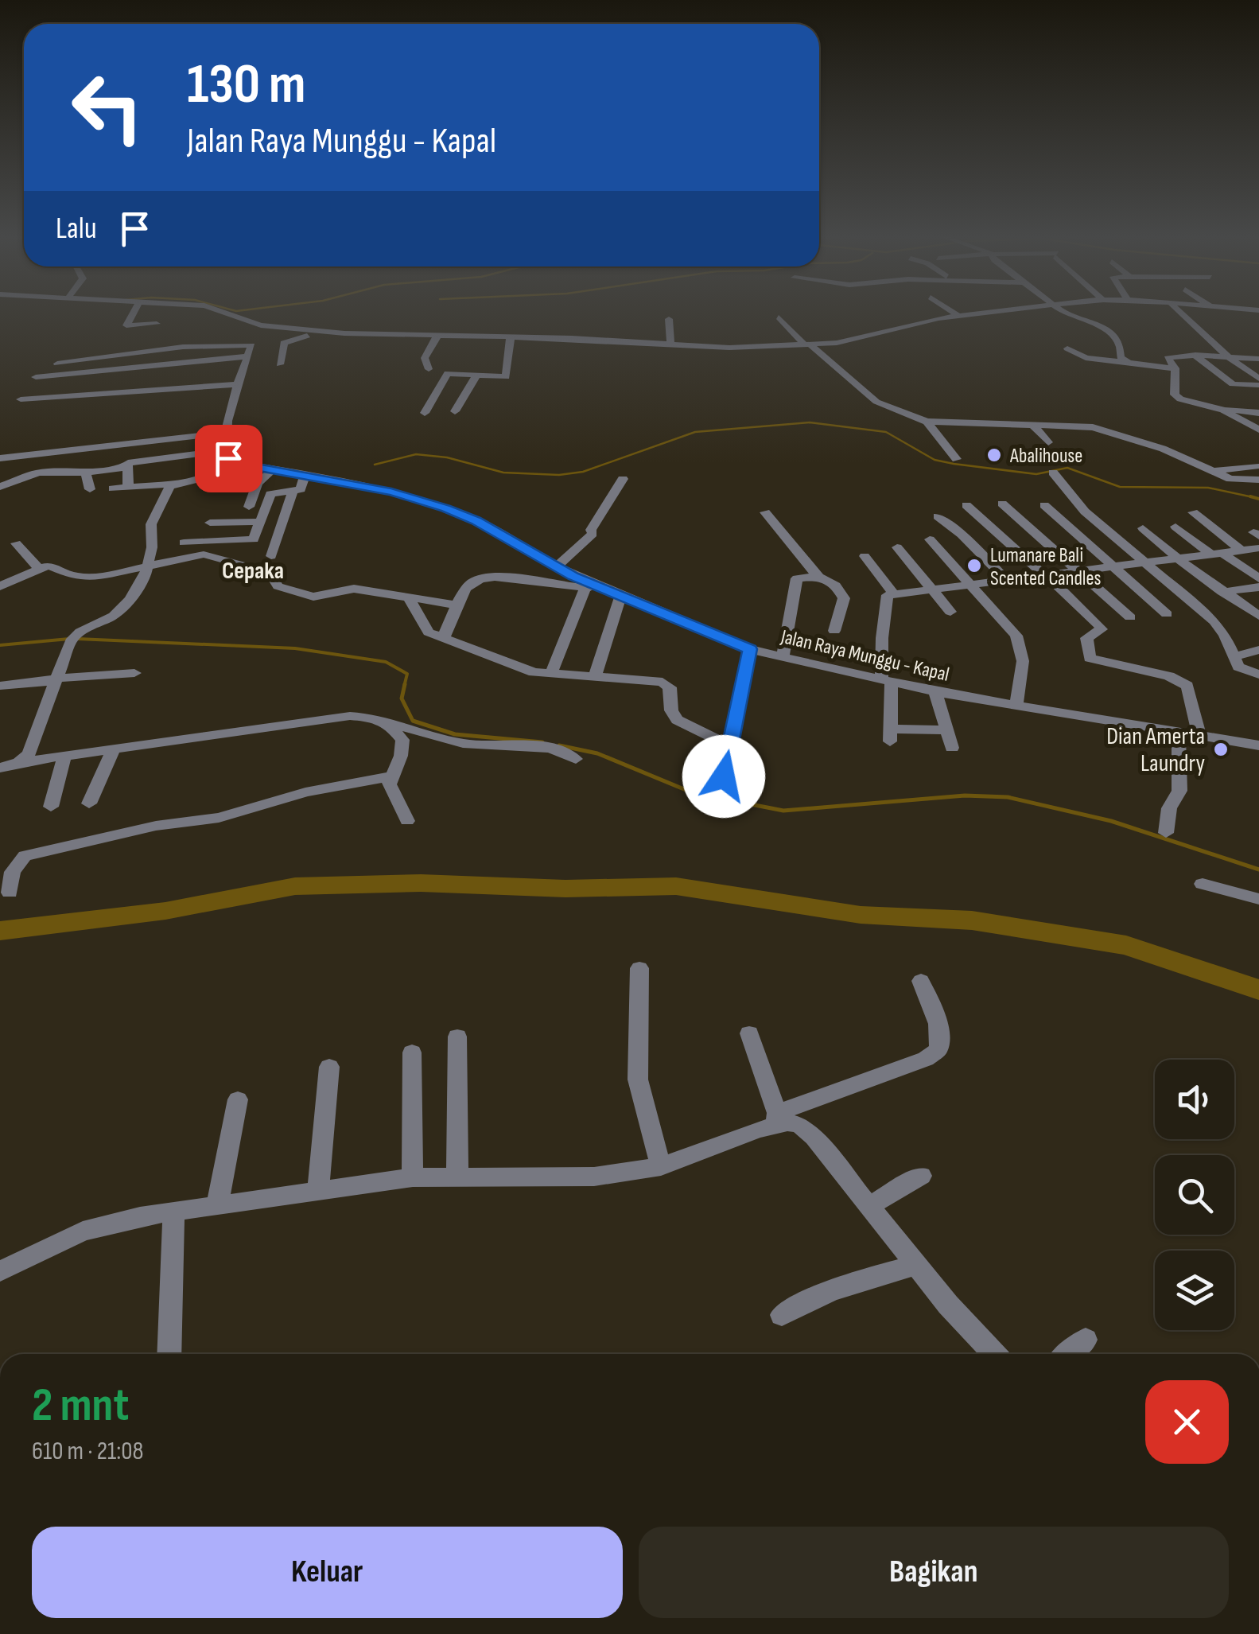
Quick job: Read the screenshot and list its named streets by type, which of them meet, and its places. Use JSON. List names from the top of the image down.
{
  "streets": {
    "street": ["Jalan Raya Munggu - Kapal"]
  },
  "districts": ["Cepaka"],
  "places": ["Abalihouse", "Lumanare Bali Scented Candles", "Dian Amerta Laundry"],
  "page": {
    "turn": ["130 m", "Jalan Raya Munggu - Kapal"],
    "then": "Lalu",
    "heading": ["2 mnt", "610 m · 21:08"],
    "buttons": ["Keluar", "Bagikan"]
  }
}
